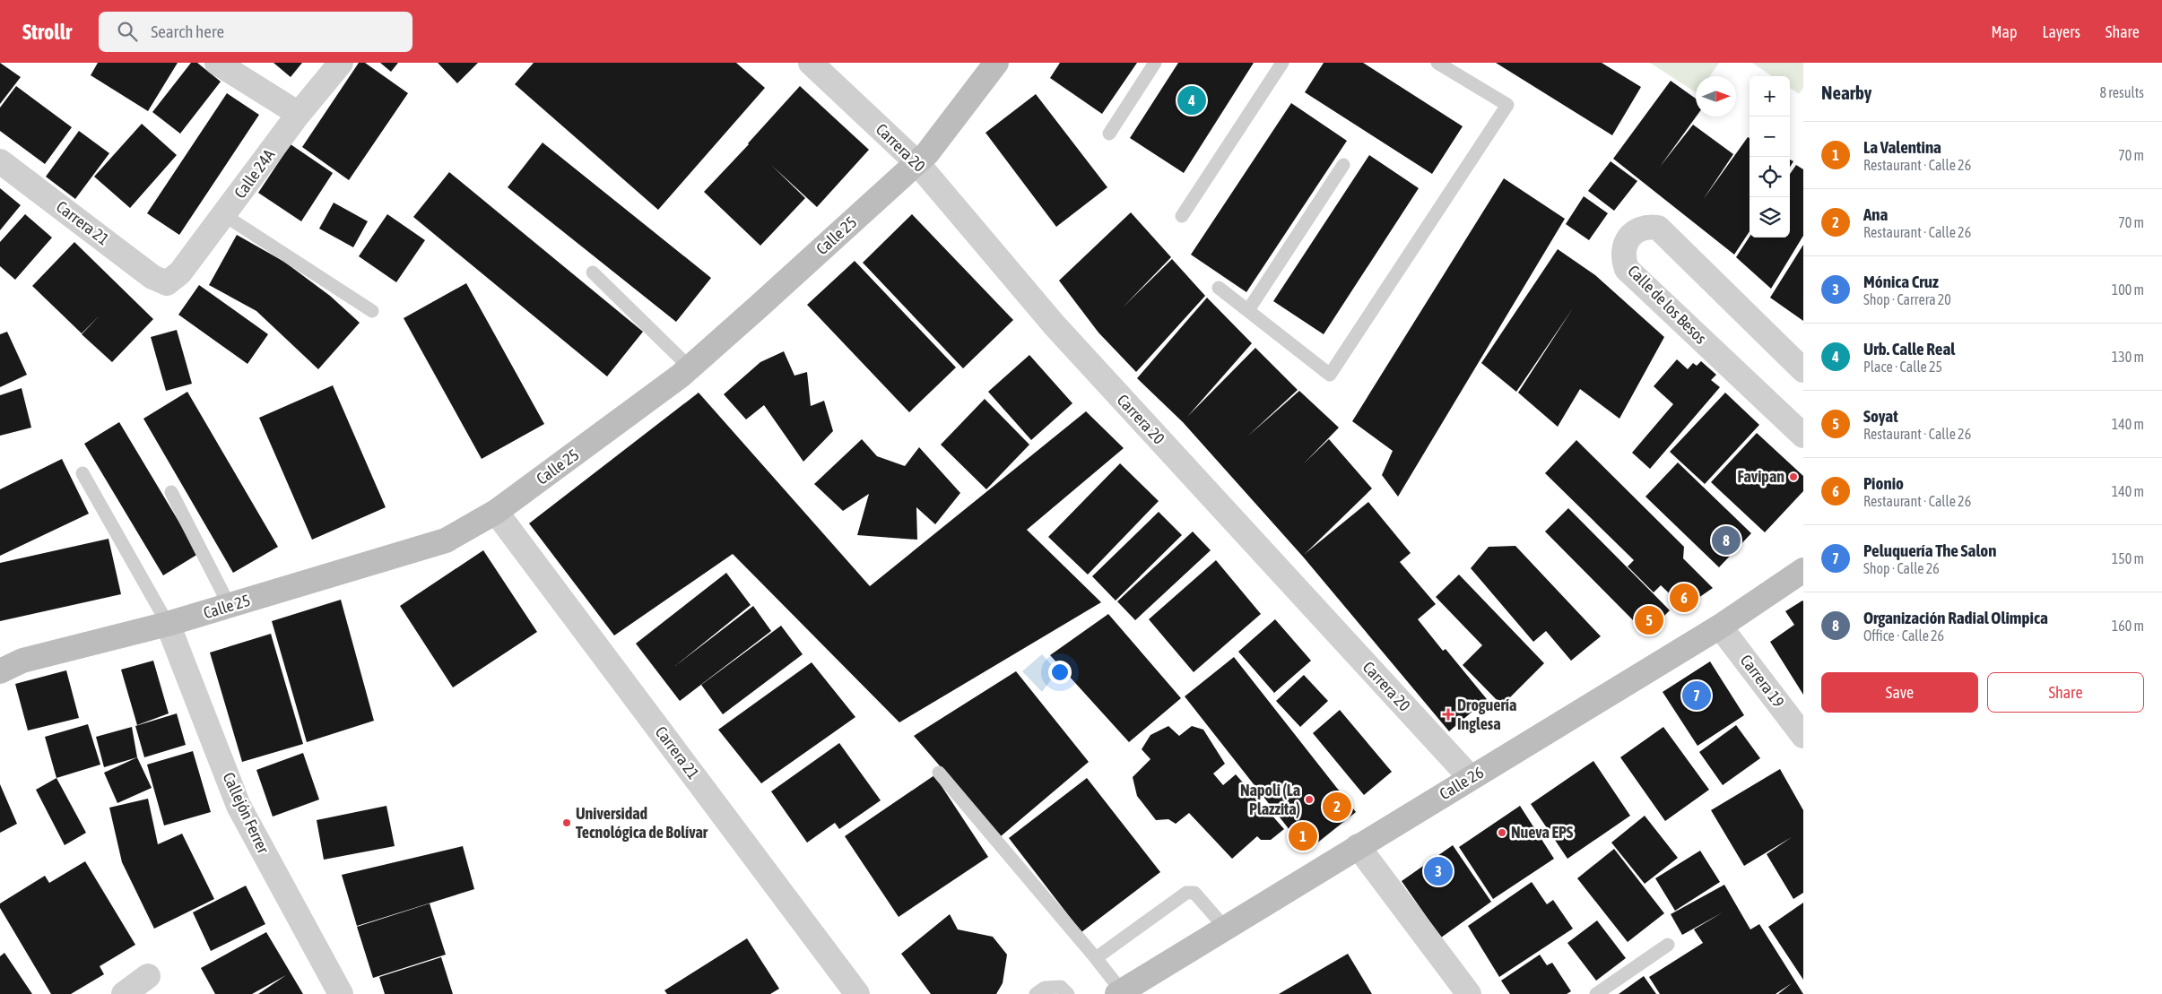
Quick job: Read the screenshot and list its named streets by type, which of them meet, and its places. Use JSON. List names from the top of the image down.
{
  "streets": {
    "main road": ["Calle 25", "Calle 26"],
    "street": [
      "Carrera 20",
      "Calle 24A",
      "Carrera 21",
      "Calle de los Besos",
      "Carrera 19",
      "Callejón Ferrer"
    ]
  },
  "crossings": [
    ["Carrera 20", "Calle 25"],
    ["Carrera 20", "Calle 26"],
    ["Calle 24A", "Carrera 21"],
    ["Carrera 21", "Calle 25"],
    ["Calle 25", "Callejón Ferrer"],
    ["Carrera 19", "Calle 26"]
  ],
  "places": {
    "other": [
      "Favipan",
      "Napoli (La Plazzita)",
      "Universidad Tecnológica de Bolívar",
      "Nueva EPS"
    ],
    "health": ["Droguería Inglesa"]
  },
  "north": "right",
  "page": {
    "header": "Strollr",
    "search": "Search here",
    "nav": ["Map", "Layers", "Share"],
    "heading": ["Nearby", "8 results"],
    "map_buttons": ["+", "−"],
    "pins": [
      "4",
      "8",
      "6",
      "5",
      "7",
      "2",
      "1",
      "3"
    ],
    "list": [
      {
        "mark": "1",
        "name": "La Valentina",
        "note": "Restaurant · Calle 26",
        "value": "70 m"
      },
      {
        "mark": "2",
        "name": "Ana",
        "note": "Restaurant · Calle 26",
        "value": "70 m"
      },
      {
        "mark": "3",
        "name": "Mónica Cruz",
        "note": "Shop · Carrera 20",
        "value": "100 m"
      },
      {
        "mark": "4",
        "name": "Urb. Calle Real",
        "note": "Place · Calle 25",
        "value": "130 m"
      },
      {
        "mark": "5",
        "name": "Soyat",
        "note": "Restaurant · Calle 26",
        "value": "140 m"
      },
      {
        "mark": "6",
        "name": "Pionio",
        "note": "Restaurant · Calle 26",
        "value": "140 m"
      },
      {
        "mark": "7",
        "name": "Peluquería The Salon",
        "note": "Shop · Calle 26",
        "value": "150 m"
      },
      {
        "mark": "8",
        "name": "Organización Radial Olimpica",
        "note": "Office · Calle 26",
        "value": "160 m"
      }
    ],
    "buttons": ["Save", "Share"]
  }
}
